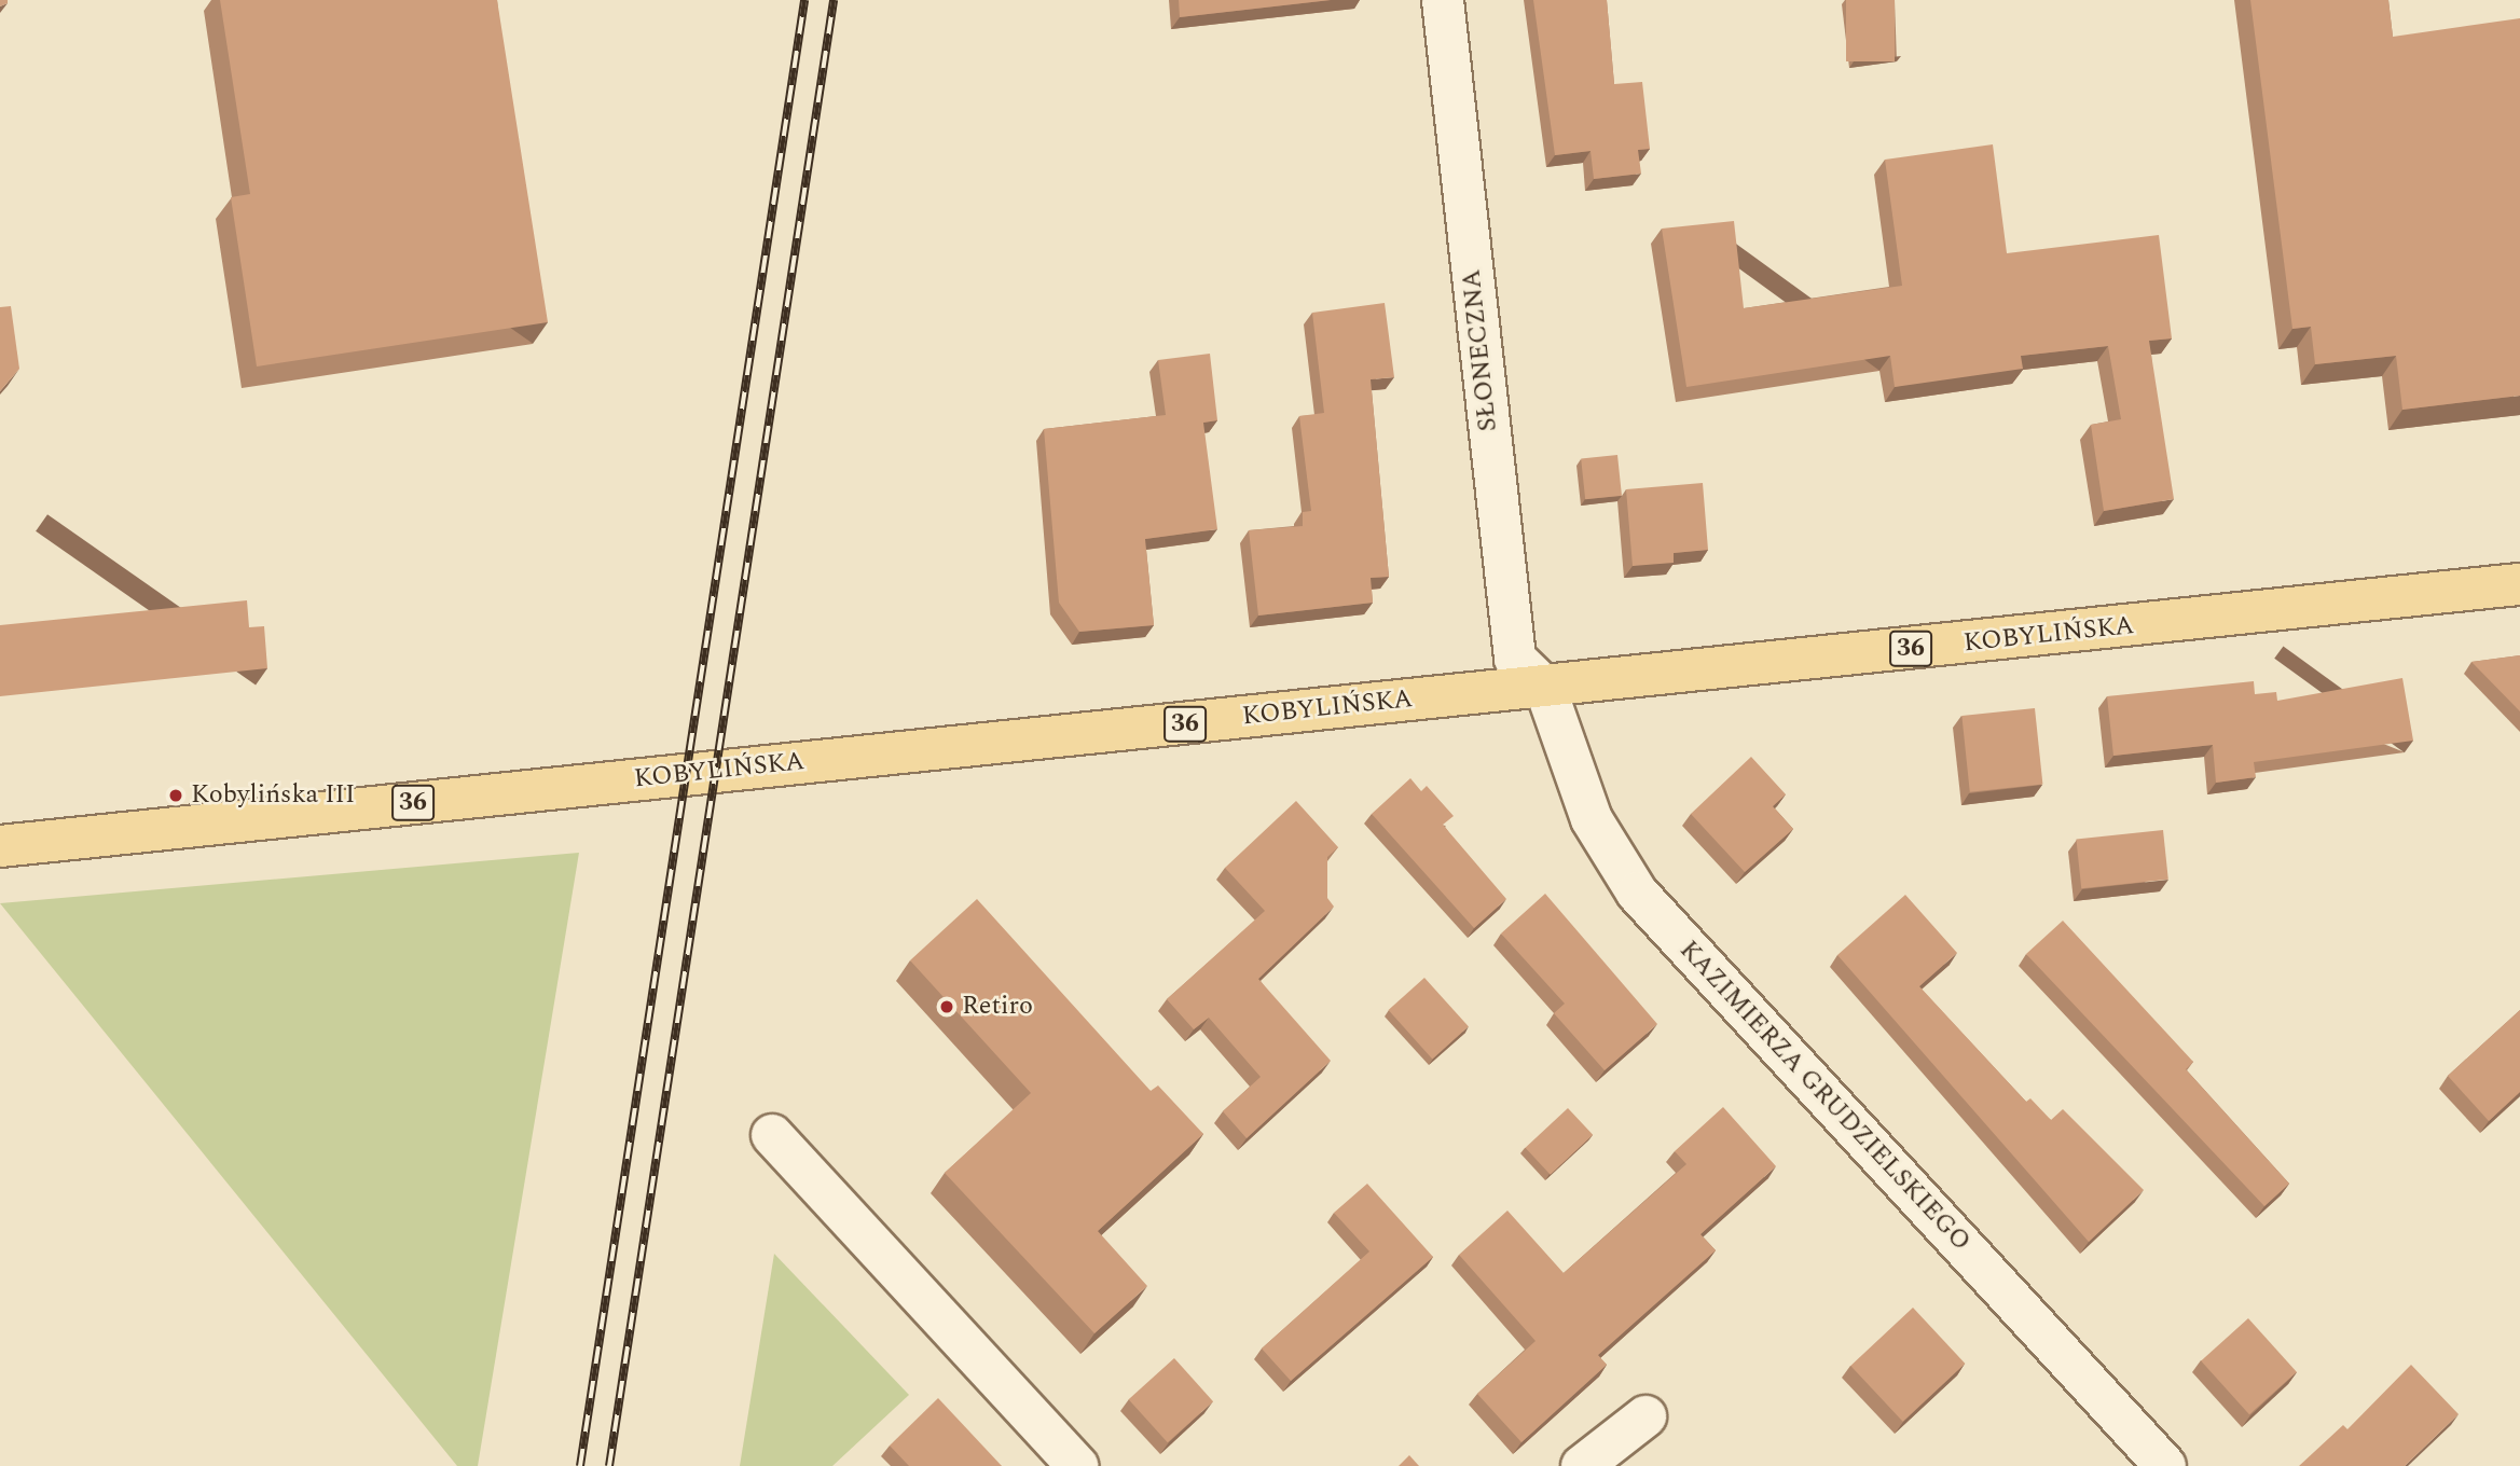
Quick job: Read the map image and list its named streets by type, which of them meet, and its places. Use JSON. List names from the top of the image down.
{
  "streets": {
    "main road": ["KOBYLIŃSKA", "36"],
    "street": ["SŁONECZNA", "KAZIMIERZA GRUDZIELSKIEGO"]
  },
  "crossings": [
    ["SŁONECZNA", "KOBYLIŃSKA"],
    ["SŁONECZNA", "KAZIMIERZA GRUDZIELSKIEGO"],
    ["KOBYLIŃSKA", "KAZIMIERZA GRUDZIELSKIEGO"]
  ],
  "places": ["Kobylińska III", "Retiro"]
}
